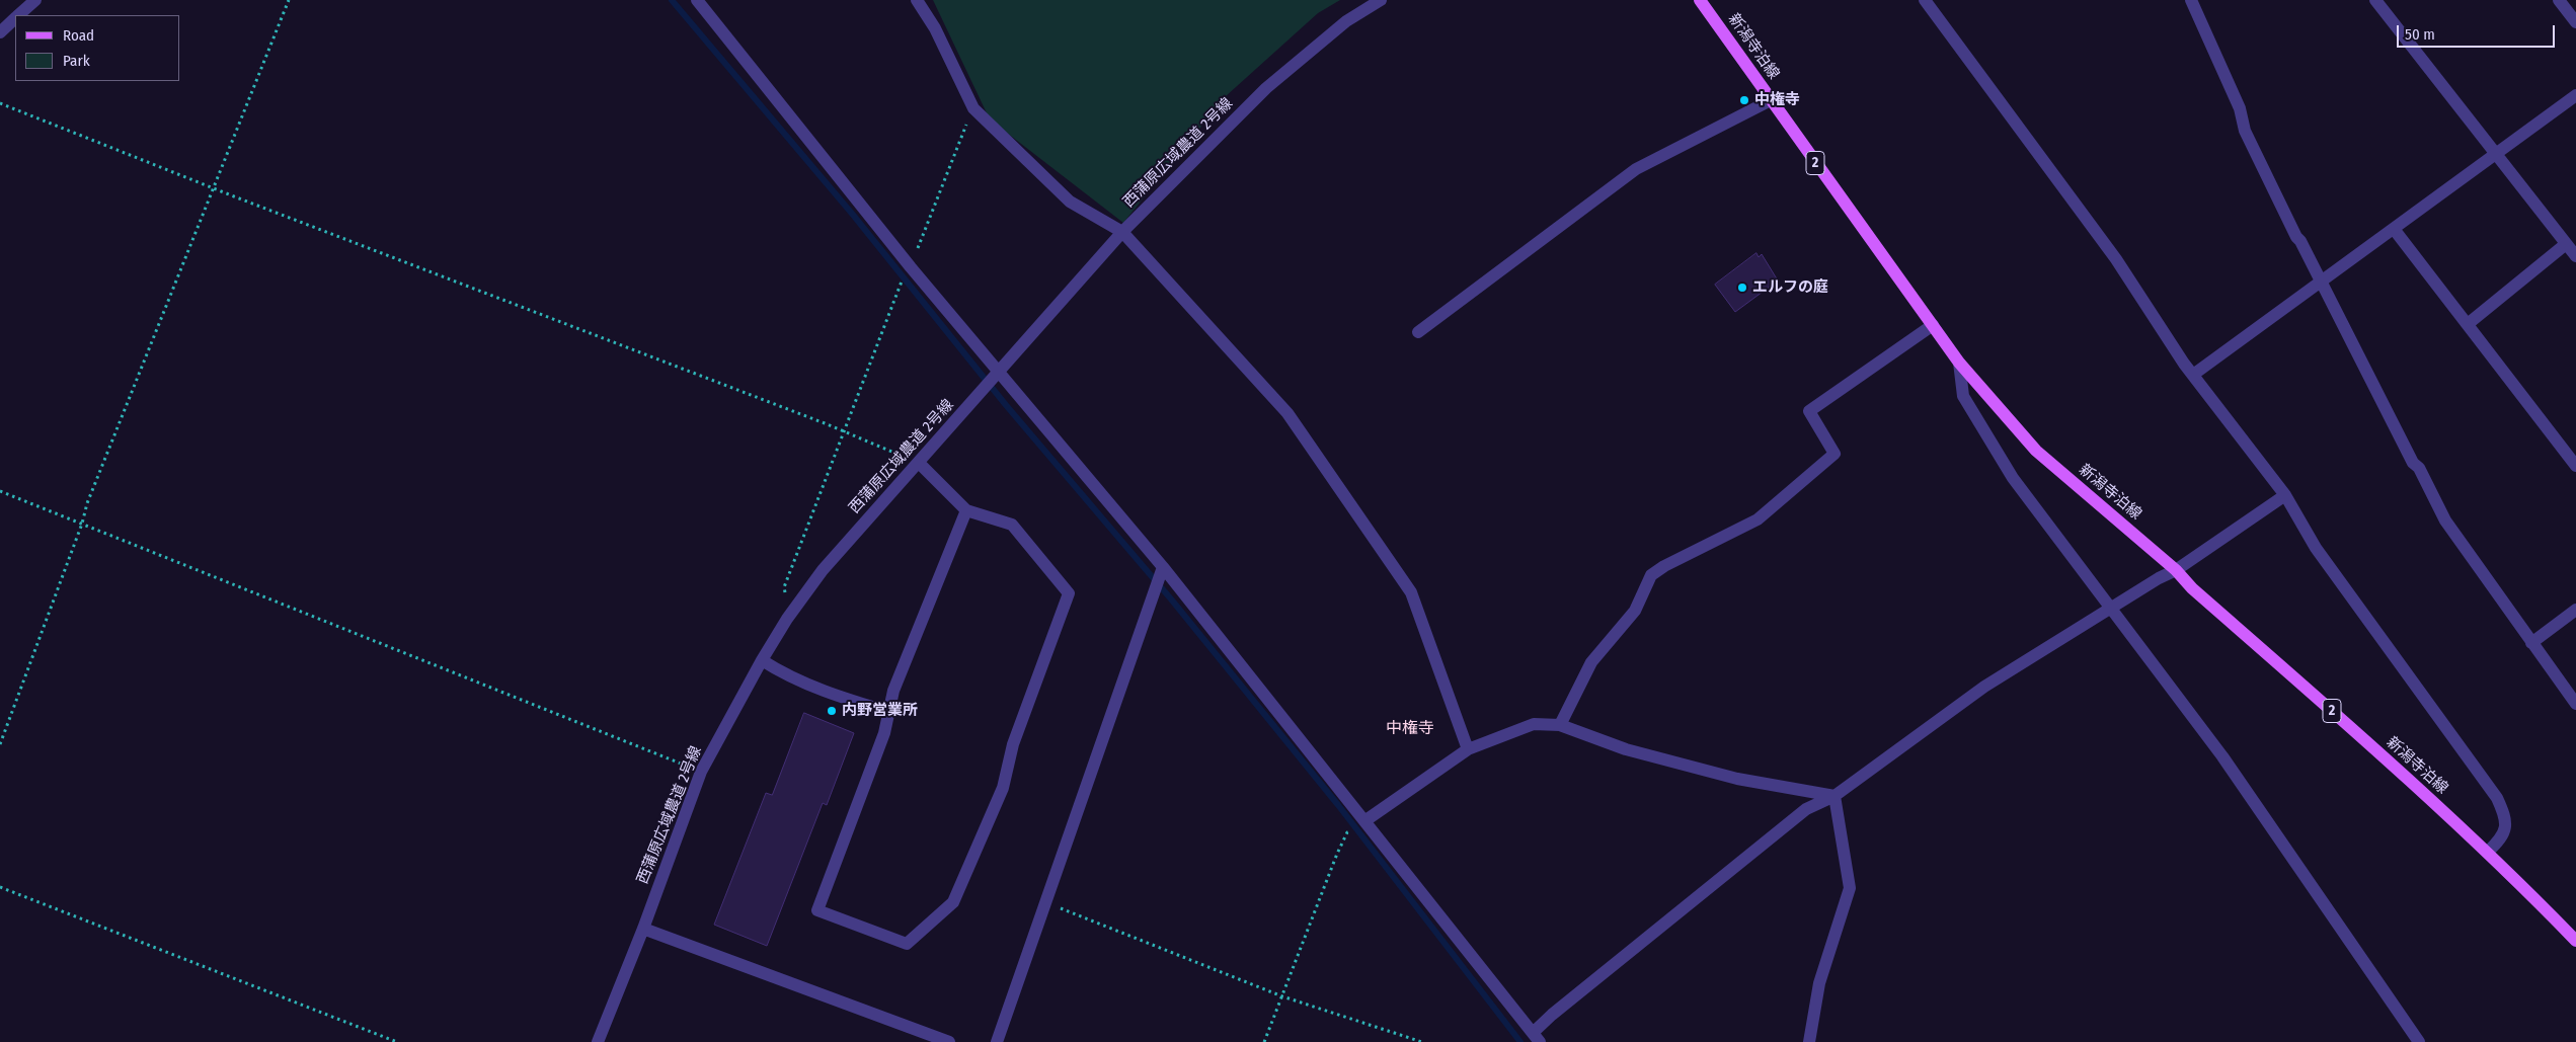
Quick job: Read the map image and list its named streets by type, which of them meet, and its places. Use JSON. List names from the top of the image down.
{
  "streets": {
    "main road": ["新潟寺泊線", "2"],
    "street": ["西蒲原広域農道 2号線"]
  },
  "districts": ["中権寺"],
  "places": ["中権寺", "エルフの庭", "内野営業所"],
  "legend": ["Road", "Park"],
  "scale_bar": "50 m"
}
